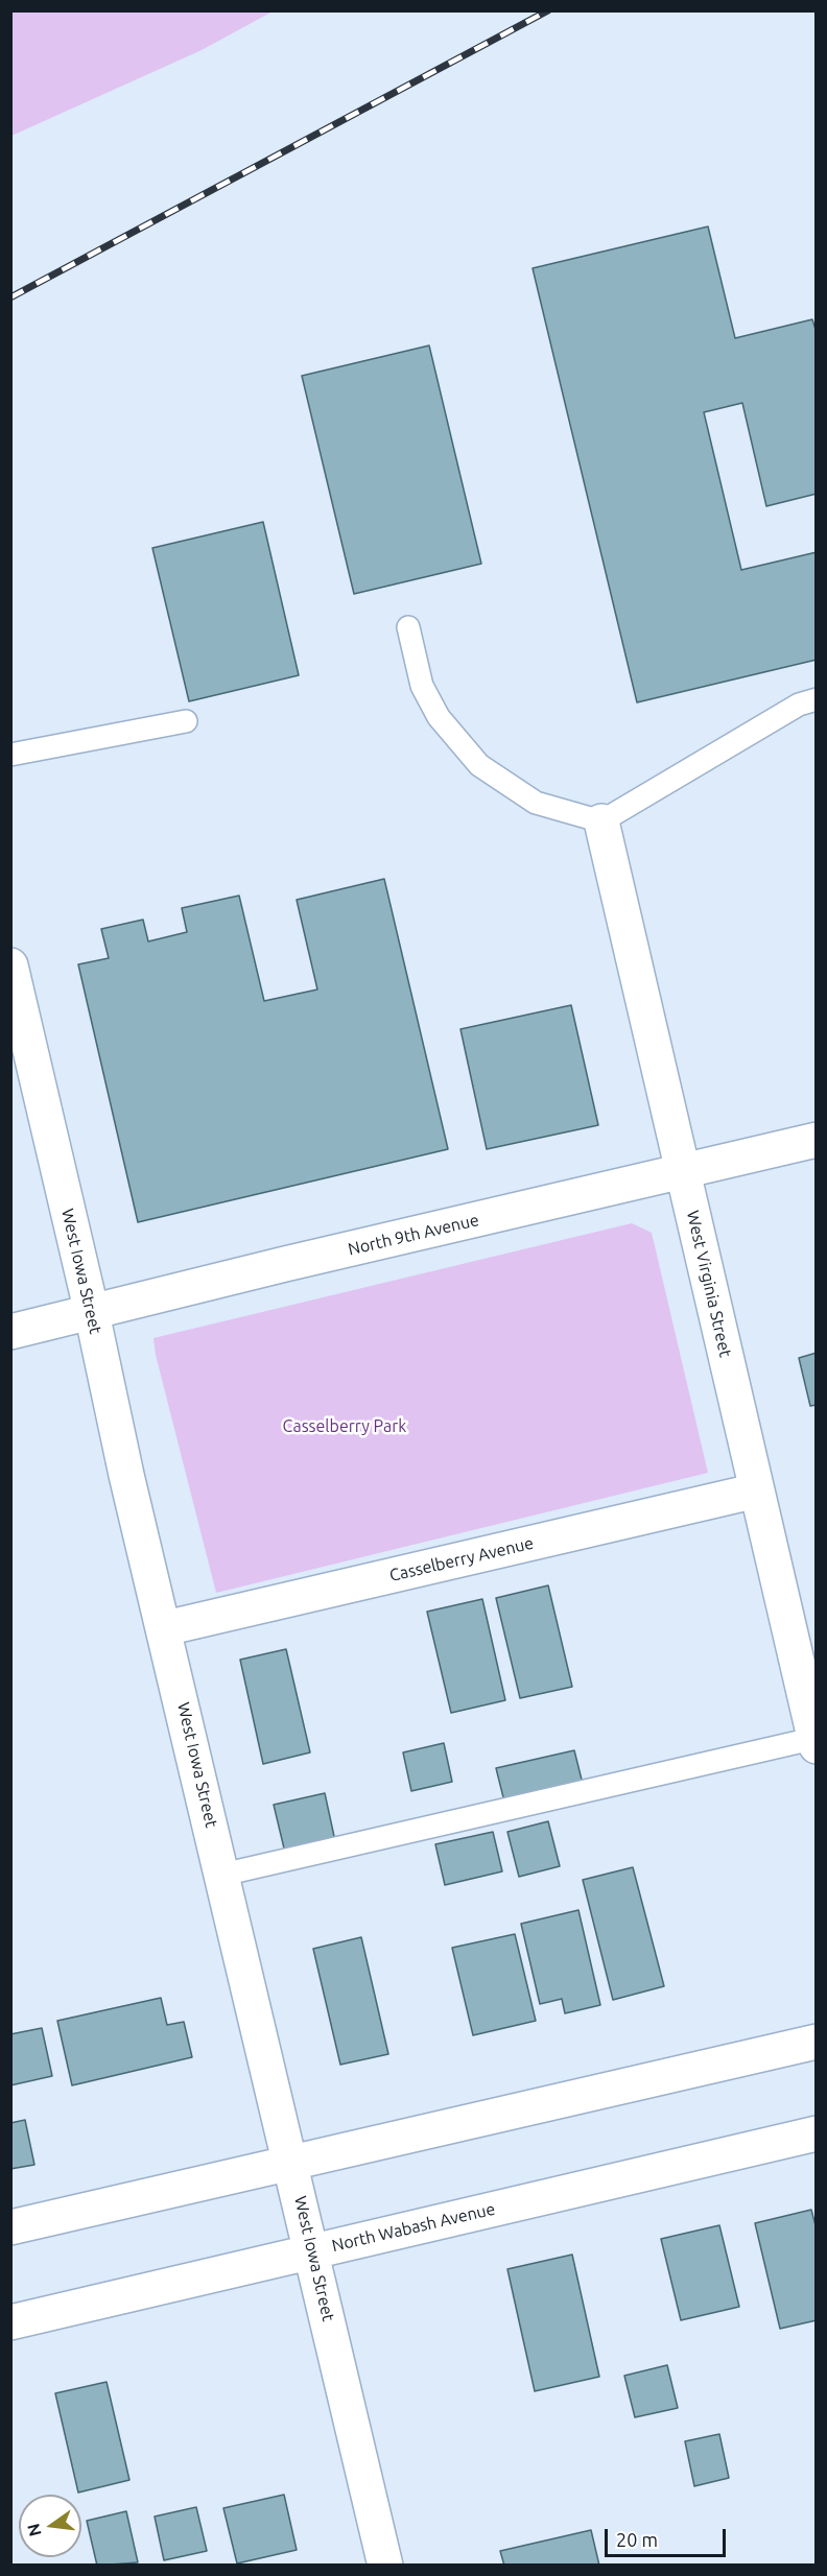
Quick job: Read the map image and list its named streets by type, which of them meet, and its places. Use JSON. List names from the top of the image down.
{
  "streets": {
    "street": [
      "North 9th Avenue",
      "West Iowa Street",
      "West Virginia Street",
      "Casselberry Avenue",
      "North Wabash Avenue"
    ]
  },
  "crossings": [
    ["North 9th Avenue", "West Iowa Street"],
    ["North 9th Avenue", "West Virginia Street"],
    ["West Iowa Street", "Casselberry Avenue"],
    ["West Iowa Street", "North Wabash Avenue"],
    ["West Virginia Street", "Casselberry Avenue"]
  ],
  "parks": ["Casselberry Park"],
  "scale_bar": "20 m",
  "north": "left"
}
